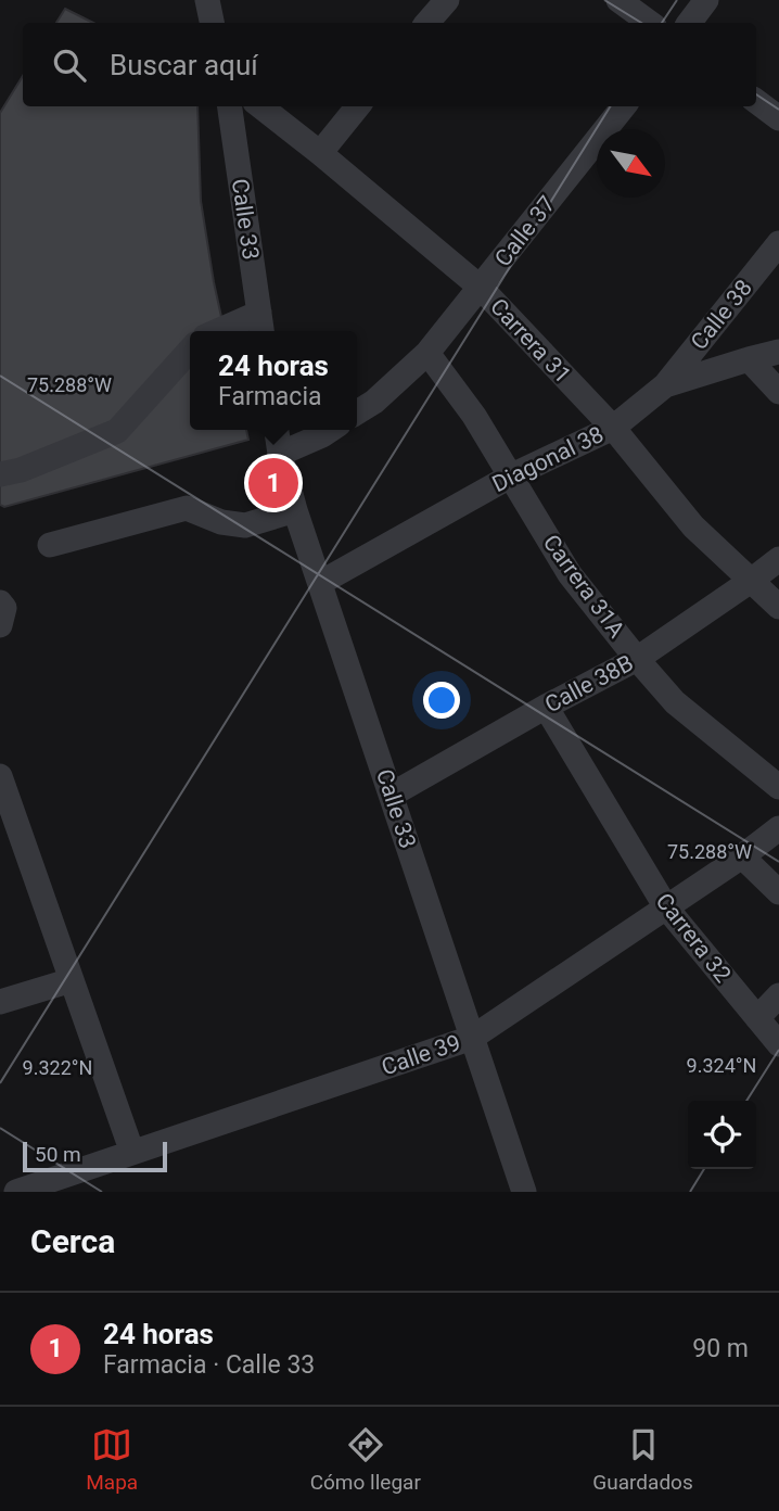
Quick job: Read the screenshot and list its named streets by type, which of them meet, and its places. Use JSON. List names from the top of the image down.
{
  "streets": {
    "street": [
      "Calle 33",
      "Calle 37",
      "Calle 38",
      "Carrera 31",
      "Diagonal 38",
      "Carrera 31A",
      "Calle 38B",
      "Carrera 32",
      "Calle 39"
    ]
  },
  "crossings": [
    ["Calle 33", "Diagonal 38"],
    ["Calle 33", "Calle 38B"],
    ["Calle 33", "Calle 39"],
    ["Calle 37", "Carrera 31"],
    ["Calle 37", "Carrera 31A"],
    ["Calle 38", "Diagonal 38"],
    ["Carrera 31", "Diagonal 38"],
    ["Carrera 31", "Calle 38B"],
    ["Diagonal 38", "Carrera 31A"],
    ["Carrera 31A", "Calle 38B"],
    ["Calle 38B", "Carrera 32"],
    ["Carrera 32", "Calle 39"]
  ],
  "scale_bar": "50 m",
  "north": "bottom right",
  "page": {
    "search": "Buscar aquí",
    "popup": ["24 horas", "Farmacia"],
    "pins": "1",
    "scale": "50 m",
    "heading": "Cerca",
    "list": [
      {
        "mark": "1",
        "name": "24 horas",
        "note": "Farmacia · Calle 33",
        "value": "90 m"
      }
    ],
    "nav": ["Mapa", "Cómo llegar", "Guardados"]
  },
  "coordinates": ["75.288°W", "9.324°N", "9.322°N"]
}
